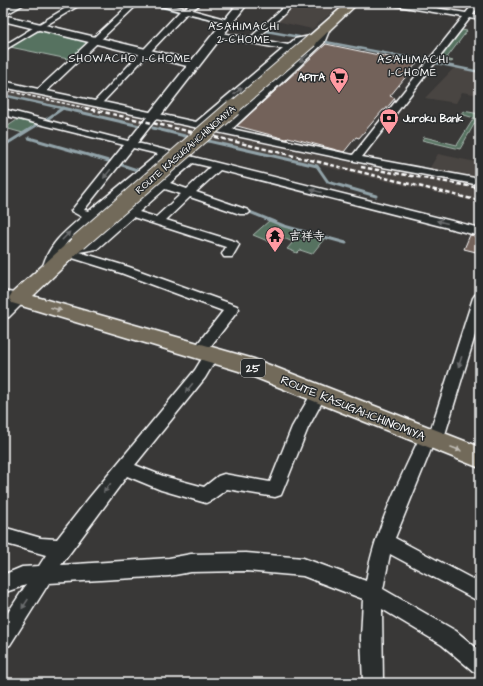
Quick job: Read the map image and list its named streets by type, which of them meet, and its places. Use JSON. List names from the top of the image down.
{
  "streets": {
    "main road": ["ROUTE KASUGAI-ICHINOMIYA", "25"]
  },
  "districts": ["ASAHIMACHI 2-CHOME", "SHOWACHO 1-CHOME", "ASAHIMACHI 1-CHOME"],
  "places": {
    "supermarket": ["APITA"],
    "bank": ["Juroku Bank"],
    "temple": ["吉祥寺"]
  }
}
